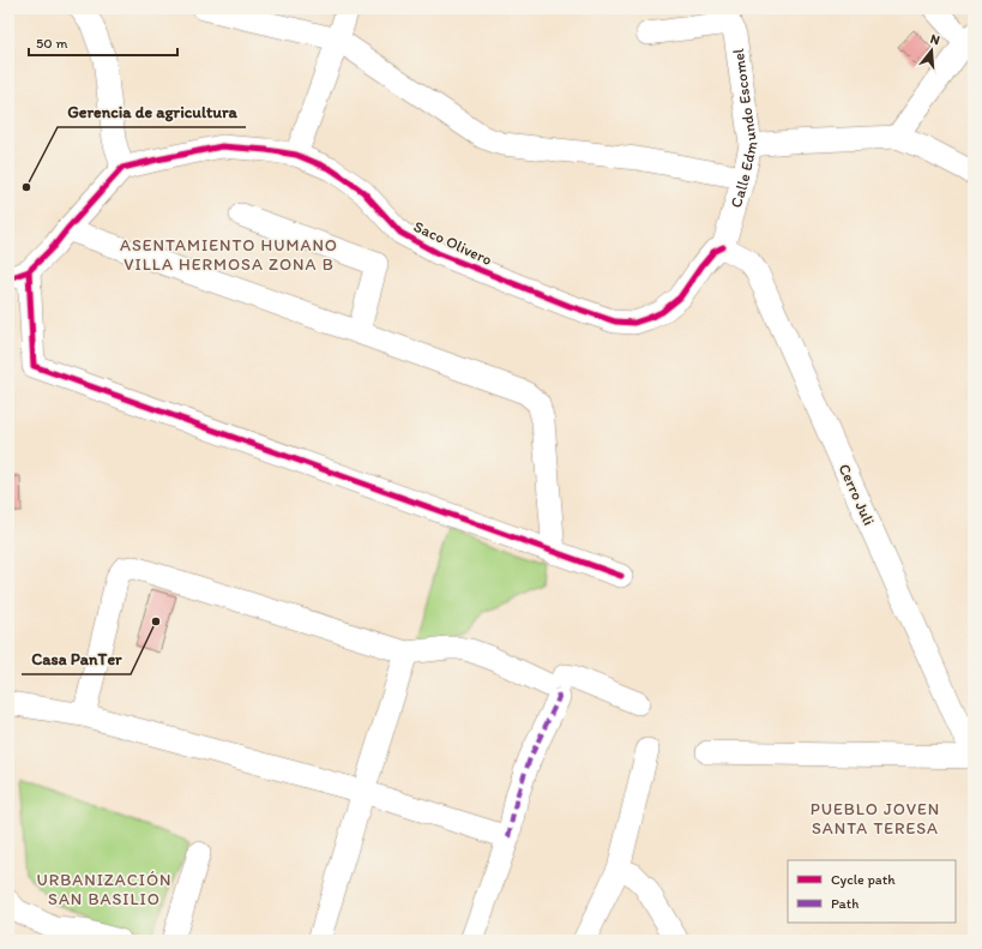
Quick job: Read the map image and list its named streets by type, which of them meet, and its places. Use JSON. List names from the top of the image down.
{
  "streets": {
    "street": ["Calle Edmundo Escomel", "Saco Olivero", "Cerro Juli"]
  },
  "crossings": [
    ["Calle Edmundo Escomel", "Saco Olivero"],
    ["Calle Edmundo Escomel", "Cerro Juli"],
    ["Saco Olivero", "Cerro Juli"]
  ],
  "districts": ["ASENTAMIENTO HUMANO VILLA HERMOSA ZONA B", "PUEBLO JOVEN SANTA TERESA", "URBANIZACIÓN SAN BASILIO"],
  "places": ["Gerencia de agricultura", "Casa PanTer"],
  "legend": ["Cycle path", "Path"],
  "scale_bar": "50 m",
  "north": "top"
}
